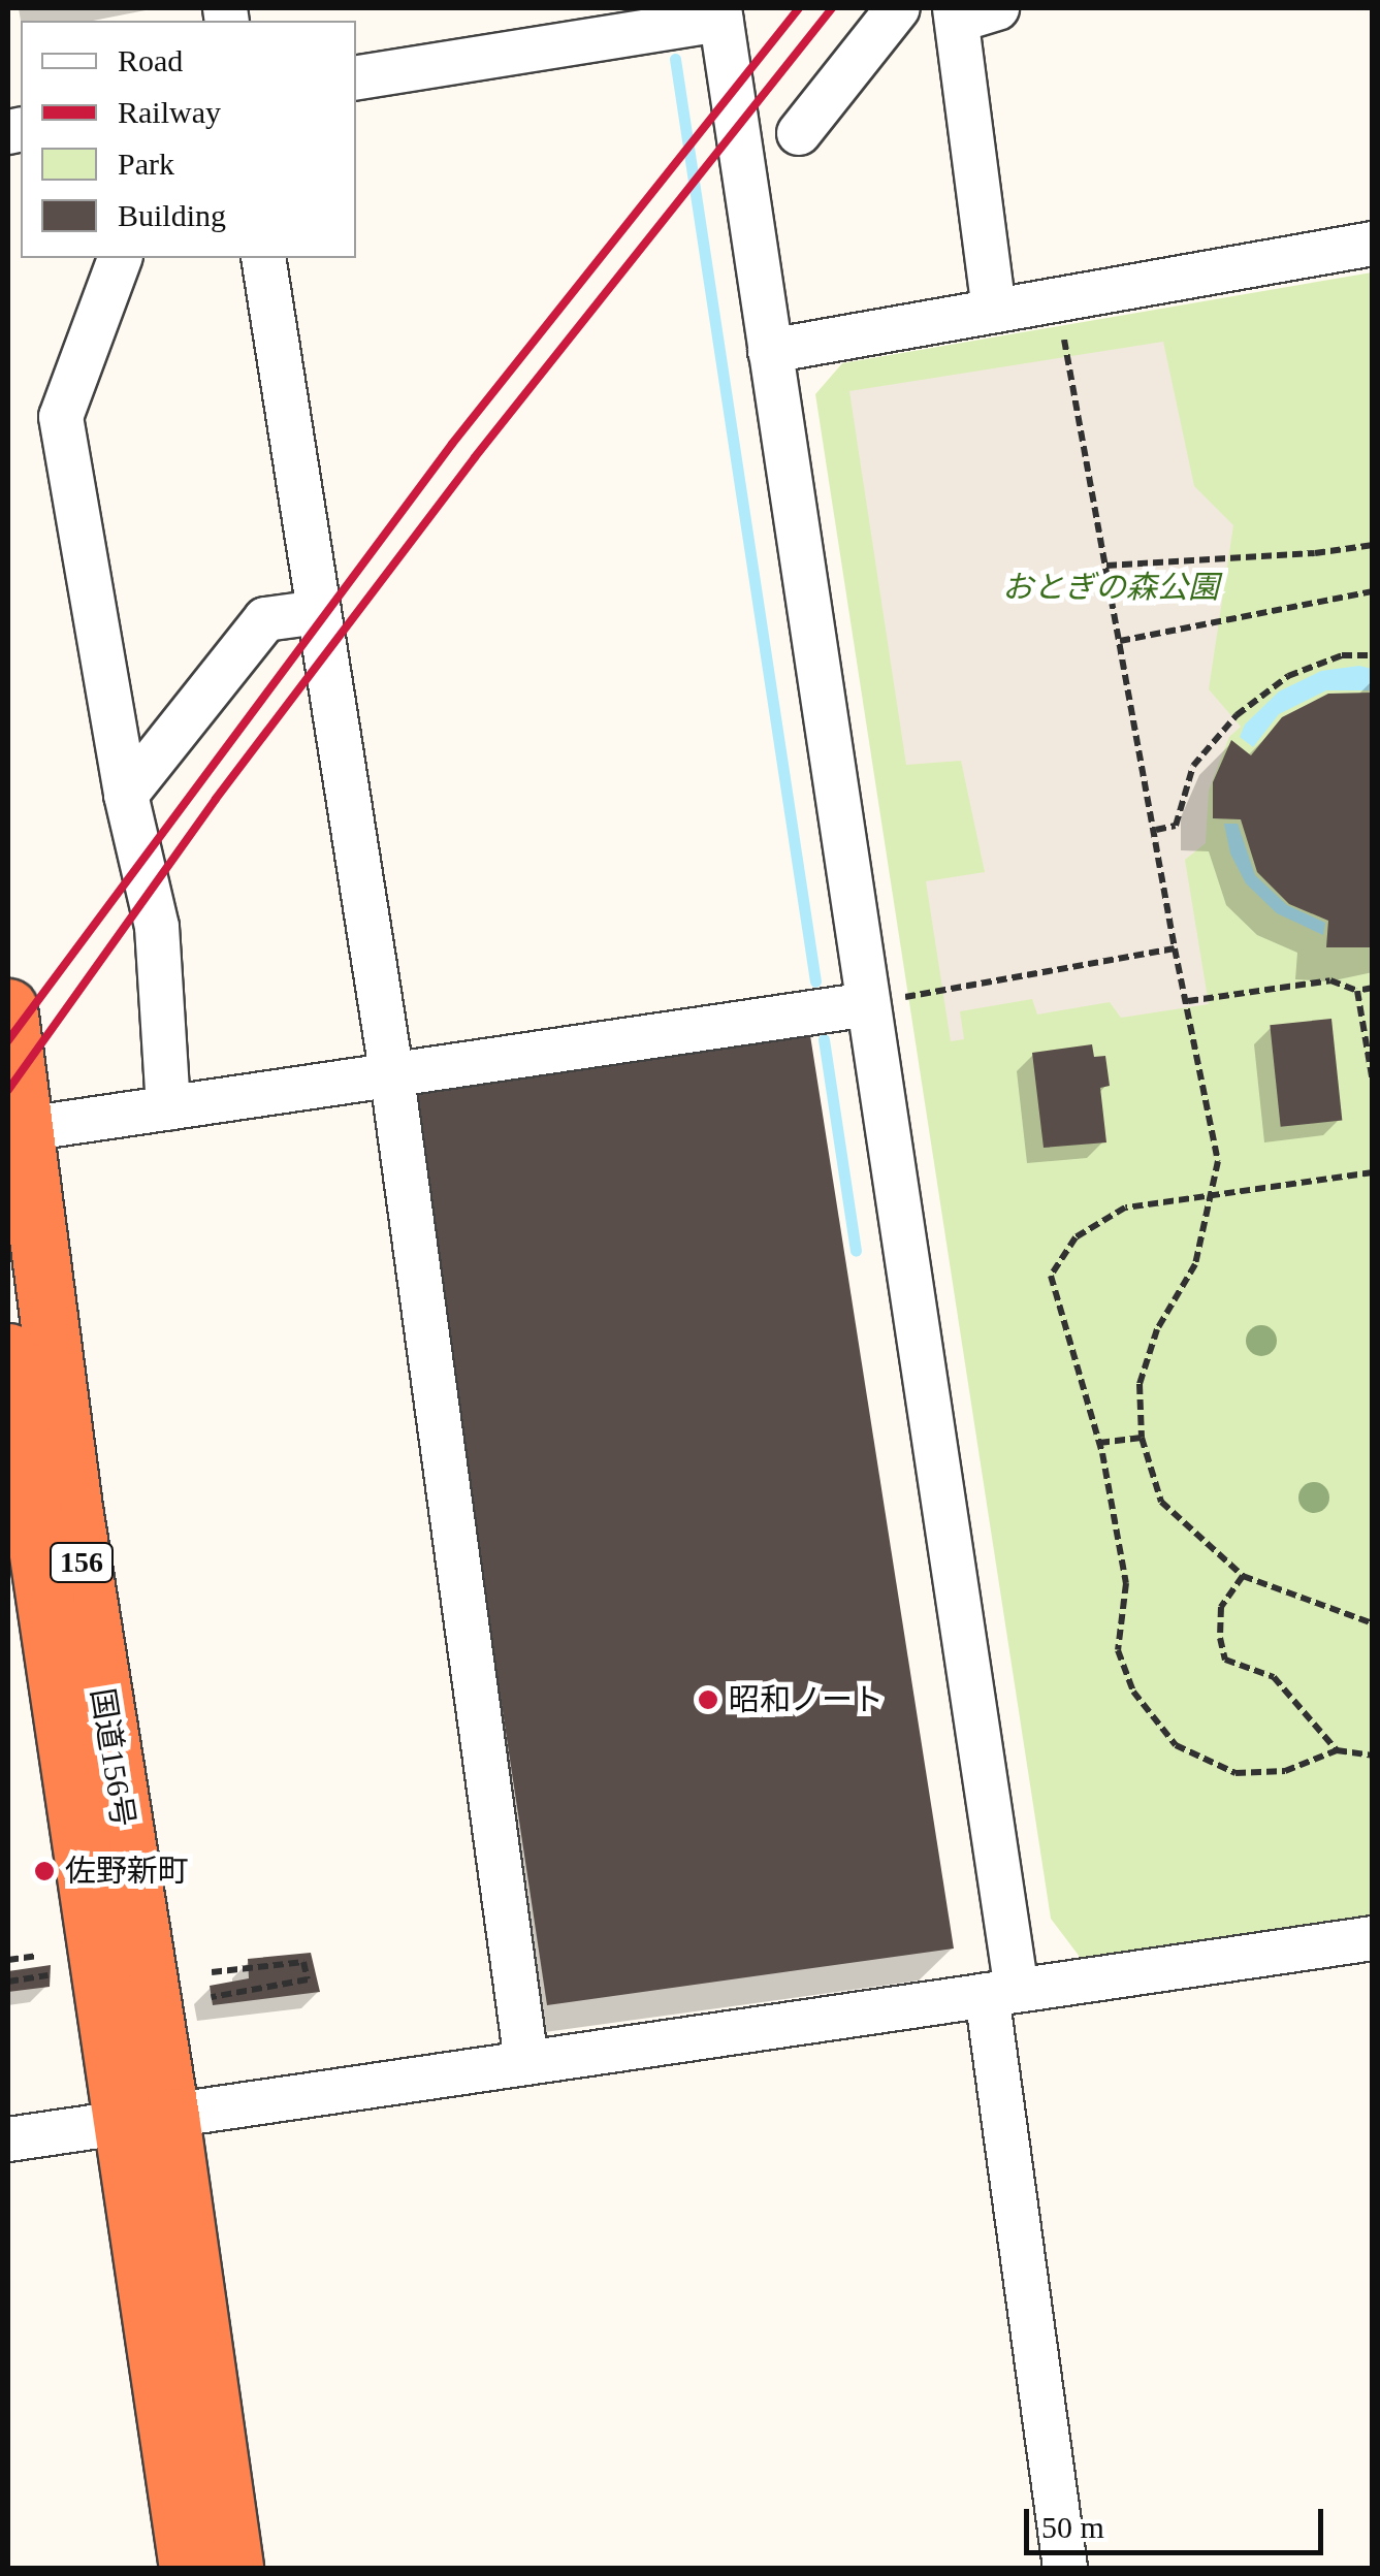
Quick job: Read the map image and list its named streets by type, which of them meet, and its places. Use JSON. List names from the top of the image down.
{
  "streets": {
    "highway": ["156", "国道156号"]
  },
  "parks": ["おとぎの森公園"],
  "places": ["昭和ノート", "佐野新町"],
  "legend": [
    "Road",
    "Railway",
    "Park",
    "Building"
  ],
  "scale_bar": "50 m"
}
